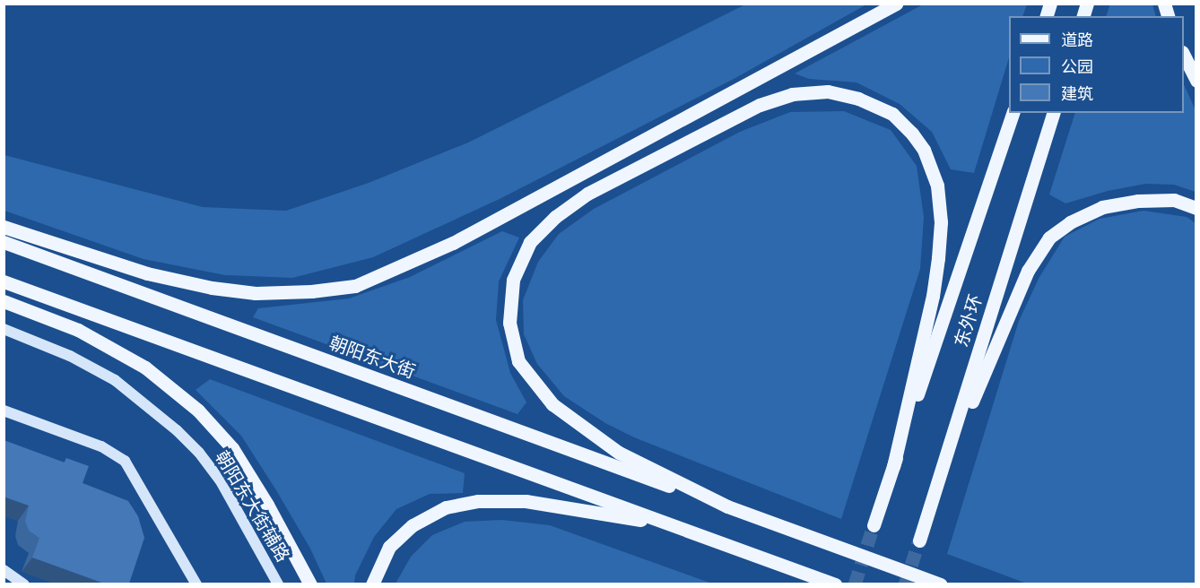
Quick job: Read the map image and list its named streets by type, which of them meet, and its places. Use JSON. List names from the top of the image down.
{
  "streets": {
    "main road": ["东外环", "朝阳东大街"],
    "street": ["朝阳东大街辅路"]
  },
  "legend": ["道路", "公园", "建筑"]
}
